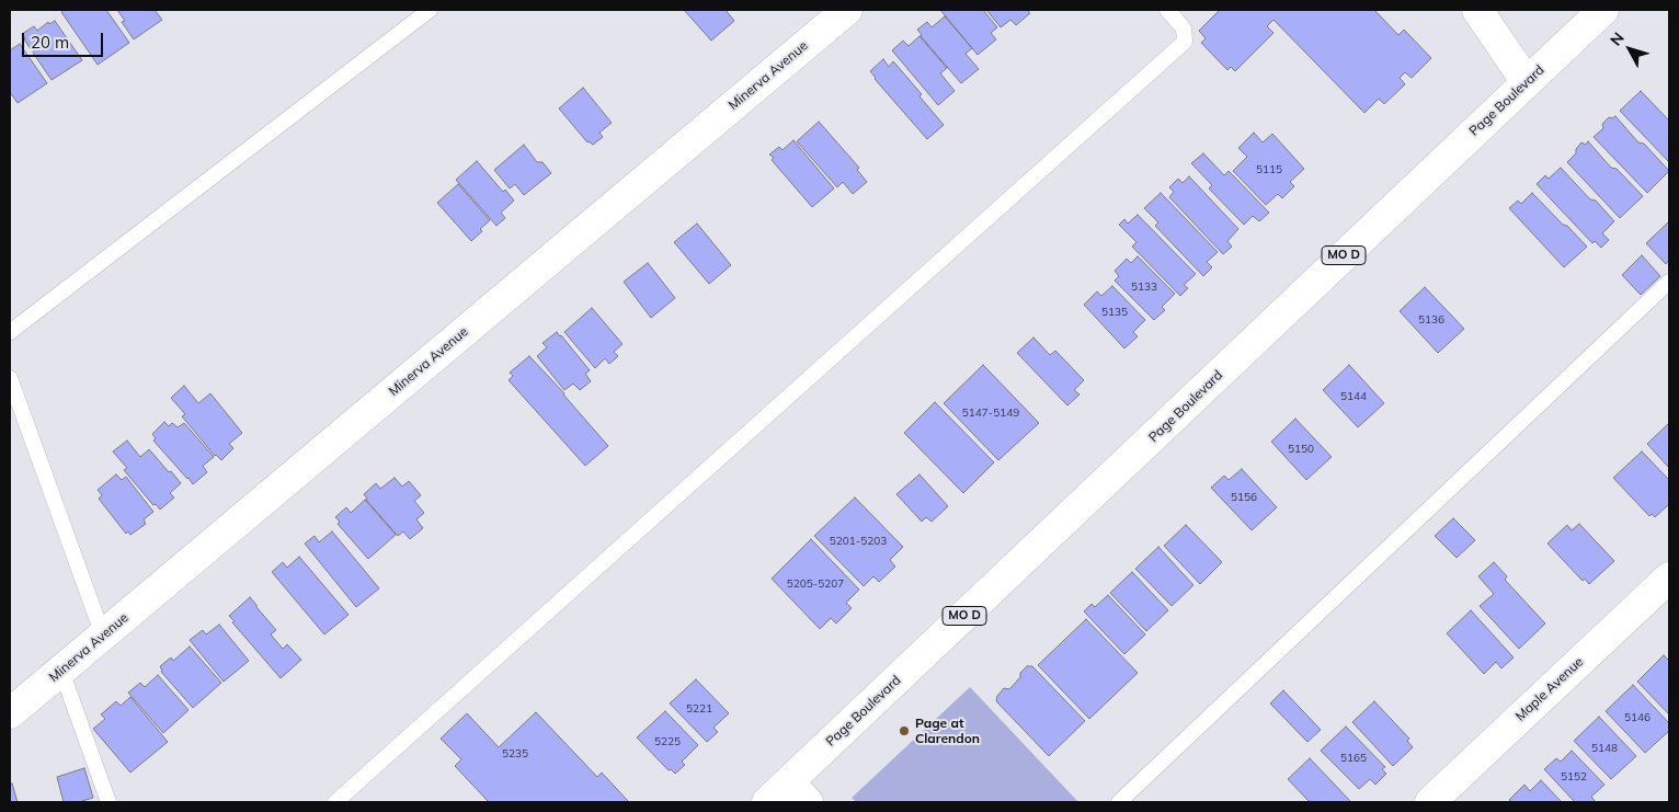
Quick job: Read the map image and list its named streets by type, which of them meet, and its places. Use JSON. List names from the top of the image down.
{
  "streets": {
    "street": [
      "Minerva Avenue",
      "Page Boulevard",
      "MO D",
      "Maple Avenue"
    ]
  },
  "places": ["Page at Clarendon"],
  "house_numbers": [
    "5115",
    "5133",
    "5135",
    "5136",
    "5144",
    "5147-5149",
    "5150",
    "5156",
    "5201-5203",
    "5205-5207",
    "5221",
    "5146",
    "5225",
    "5148",
    "5235",
    "5165",
    "5152"
  ],
  "scale_bar": "20 m",
  "north": "top left"
}
